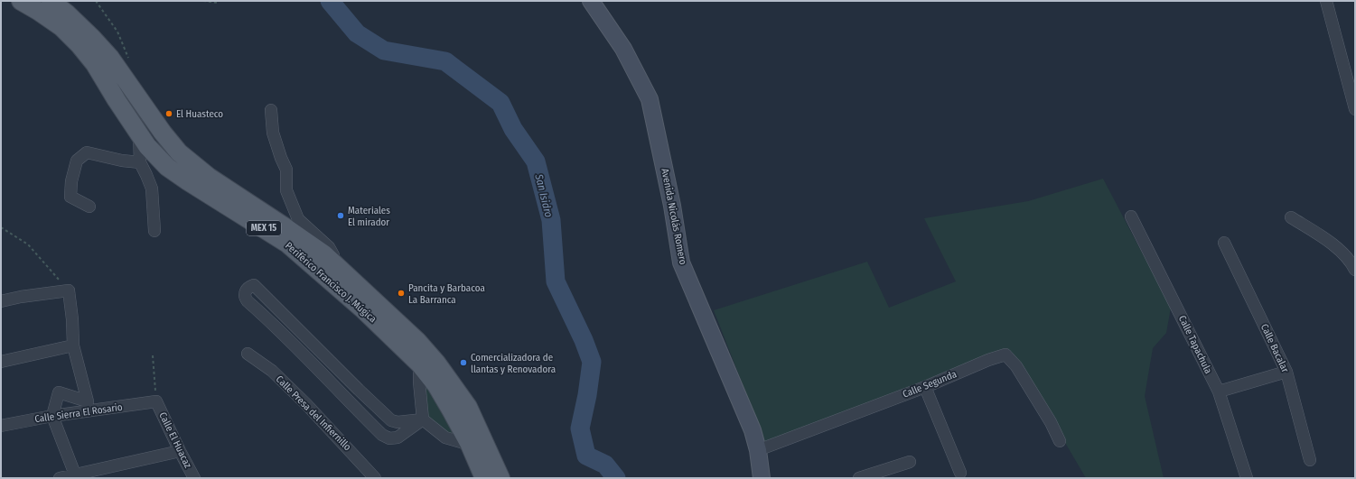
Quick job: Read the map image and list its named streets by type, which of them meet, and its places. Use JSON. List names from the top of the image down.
{
  "streets": {
    "main road": ["MEX 15", "Periférico Francisco J. Múgica"],
    "street": [
      "Avenida Nicolás Romero",
      "Calle Tapachula",
      "Calle Bacalar",
      "Calle Segunda",
      "Calle Sierra El Rosario",
      "Calle Presa del Infiernillo",
      "Calle El Huacaz"
    ]
  },
  "crossings": [
    ["Avenida Nicolás Romero", "Calle Segunda"],
    ["Calle Sierra El Rosario", "Calle El Huacaz"]
  ],
  "water": ["San Isidro"],
  "places": [
    "El Huasteco",
    "Materiales El mirador",
    "Pancita y Barbacoa La Barranca",
    "Comercializadora de llantas y Renovadora"
  ]
}
